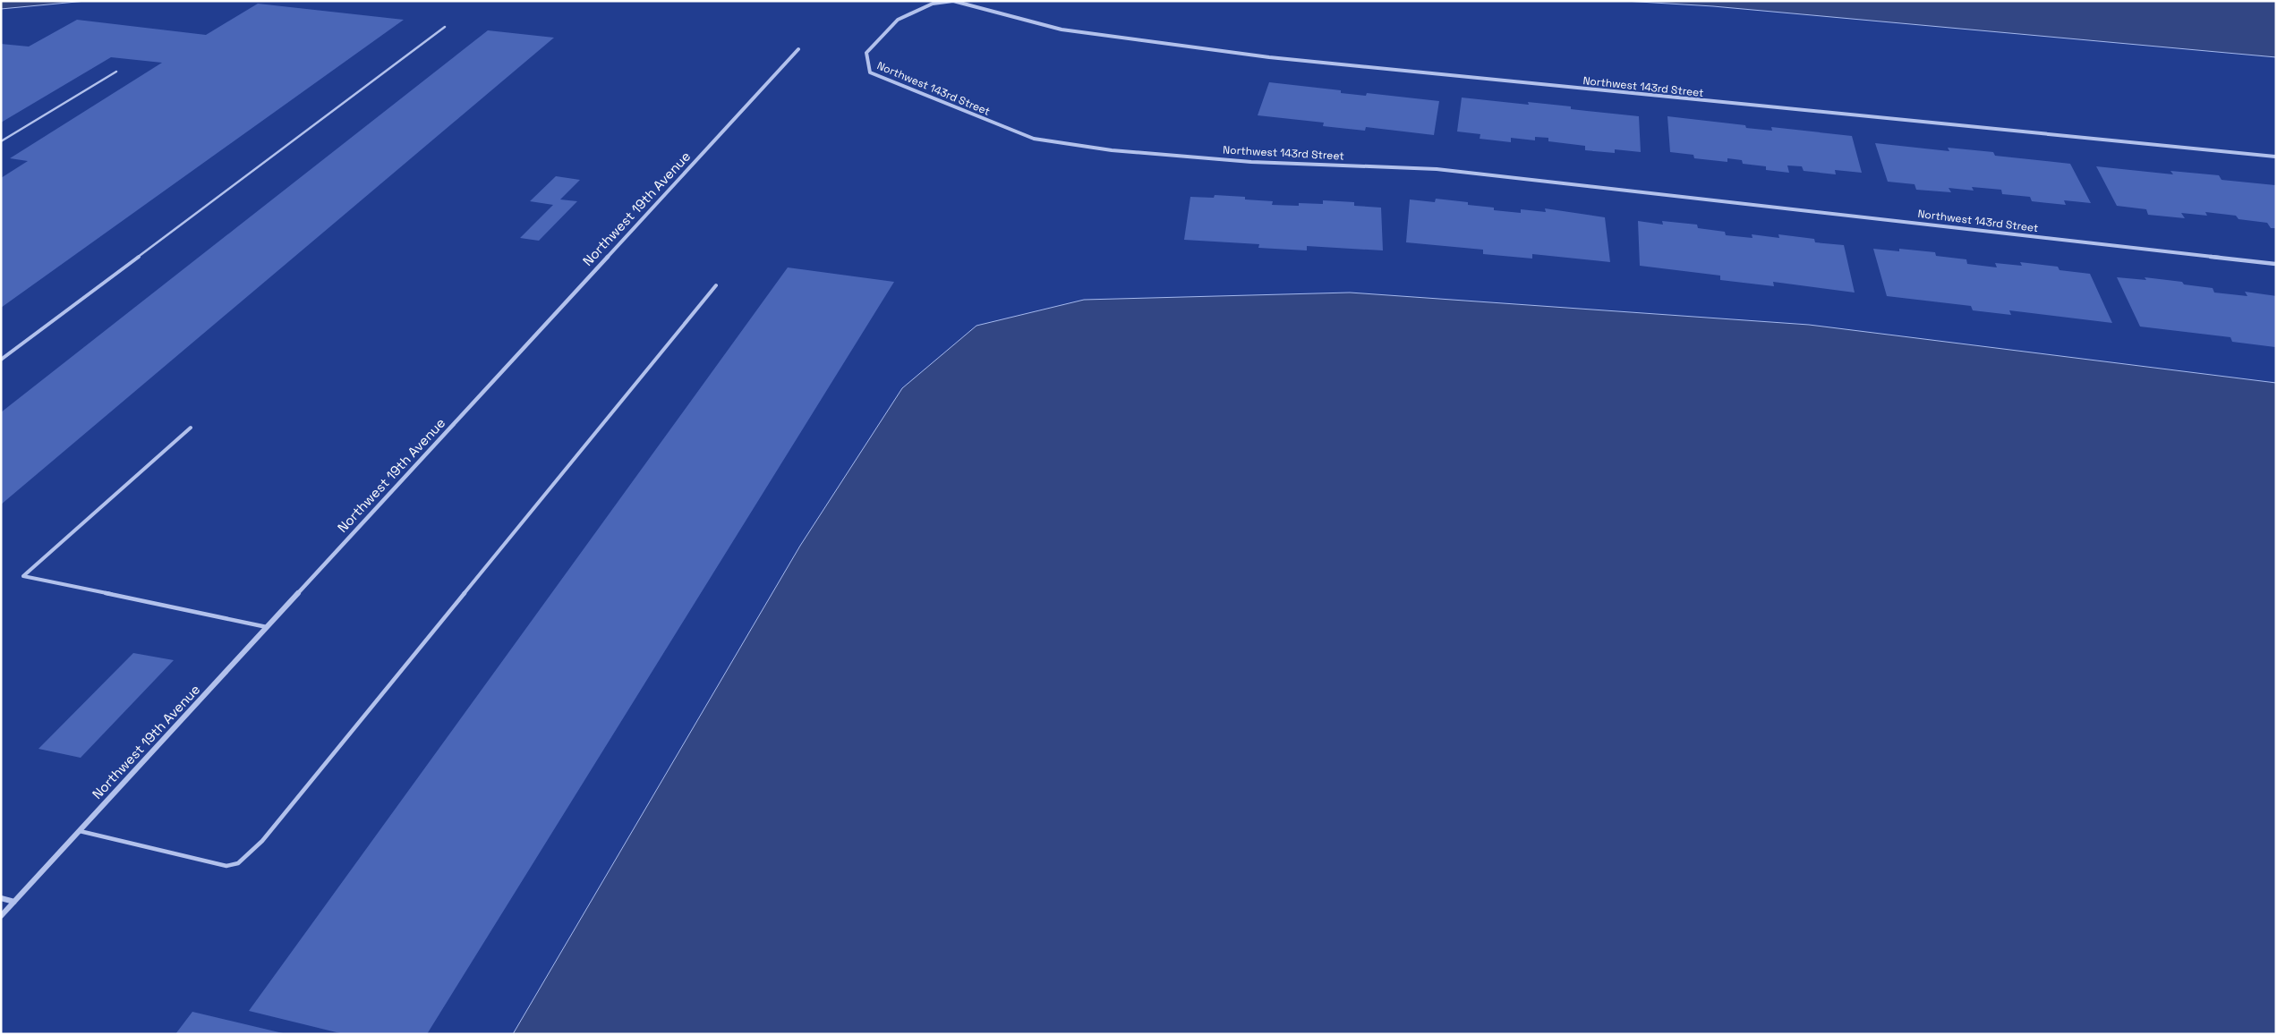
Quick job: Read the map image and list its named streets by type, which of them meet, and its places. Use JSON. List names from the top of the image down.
{
  "streets": {
    "street": ["Northwest 143rd Street", "Northwest 19th Avenue"]
  }
}
